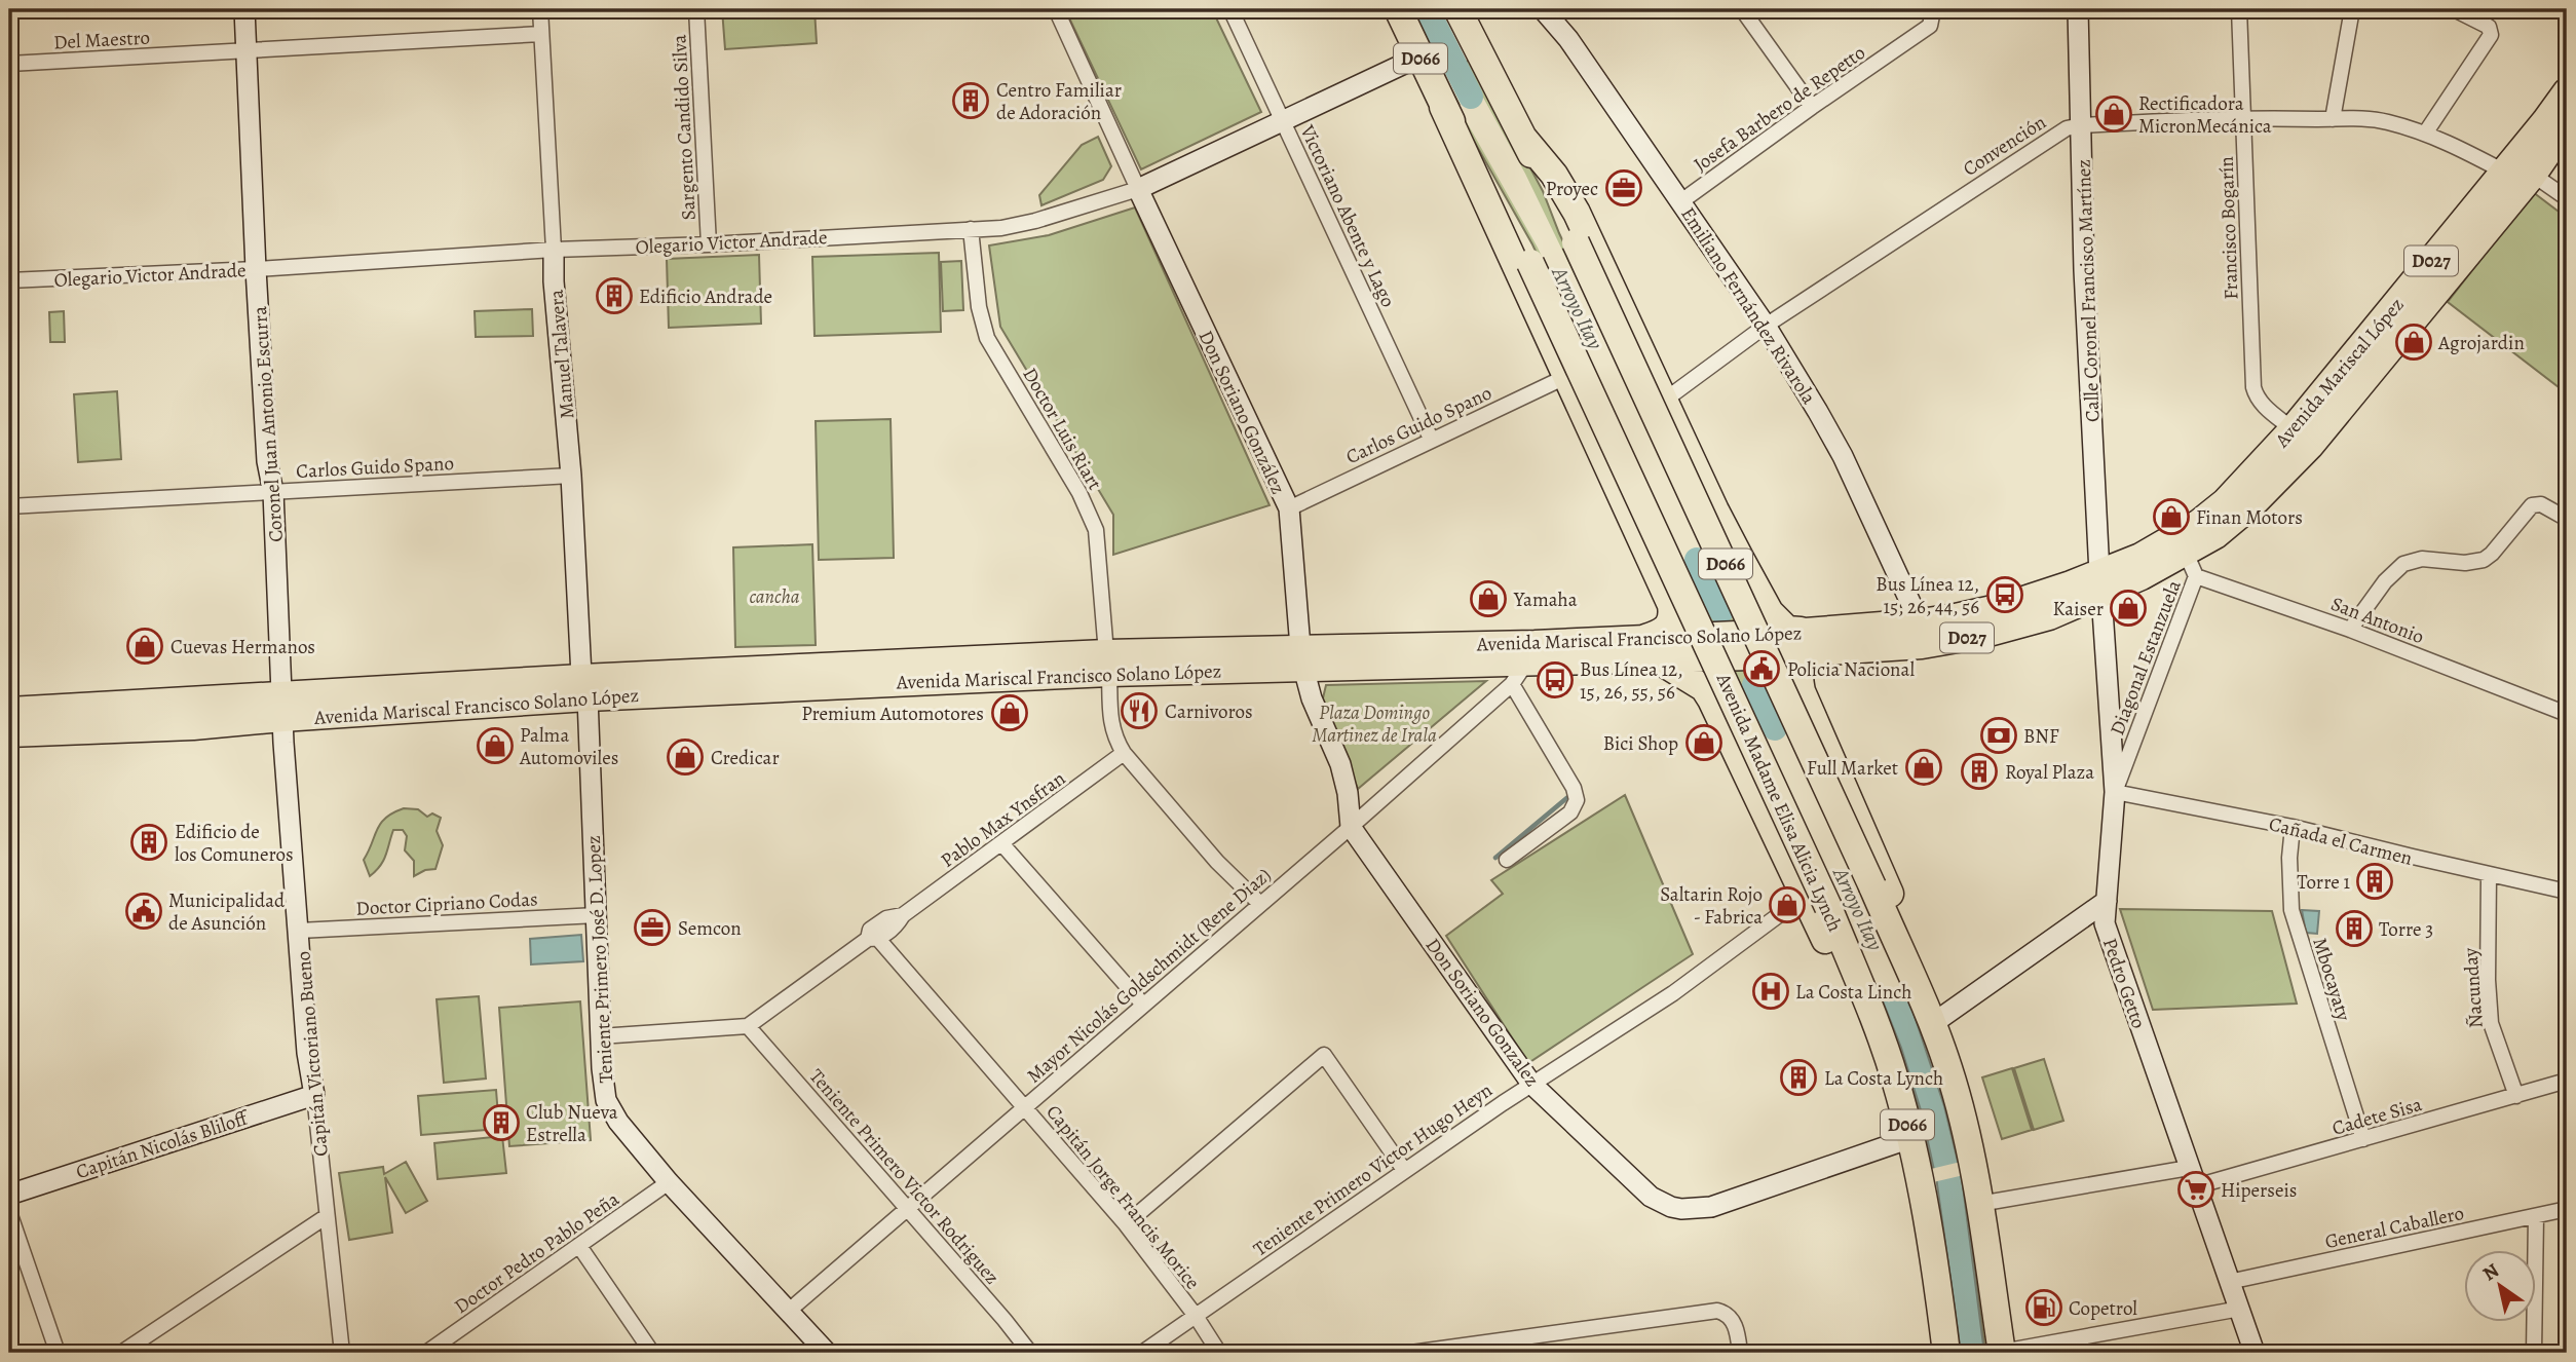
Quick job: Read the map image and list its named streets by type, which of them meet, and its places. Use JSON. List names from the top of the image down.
{
  "streets": {
    "highway": [
      "D066",
      "D027",
      "Avenida Mariscal López",
      "Avenida Mariscal Francisco Solano López",
      "Avenida Madame Elisa Alicia Lynch"
    ],
    "street": [
      "Del Maestro",
      "Josefa Barbero de Repetto",
      "Sargento Candido Silva",
      "Convención",
      "Victoriano Abente y Lago",
      "Francisco Bogarín",
      "Olegario Victor Andrade",
      "Calle Coronel Francisco Martínez",
      "Emiliano Fernández Rivarola",
      "Manuel Talavera",
      "Don Soriano González",
      "Coronel Juan Antonio Escurra",
      "Carlos Guido Spano",
      "Doctor Luis Riart",
      "San Antonio",
      "Diagonal Estanzuela",
      "Pablo Max Ynsfran",
      "Cañada el Carmen",
      "Doctor Cipriano Codas",
      "Teniente Primero José D. Lopez",
      "Mayor Nicolás Goldschmidt (Rene Diaz)",
      "Mbocayaty",
      "Pedro Getto",
      "Ñacunday",
      "Don Soriano Gonzalez",
      "Capitán Victoriano Bueno",
      "Cadete Sisa",
      "Capitán Nicolás Bliloff",
      "Teniente Primero Victor Hugo Heyn",
      "Teniente Primero Victor Rodriguez",
      "Capitán Jorge Francis Morice",
      "General Caballero",
      "Doctor Pedro Pablo Peña"
    ]
  },
  "crossings": [
    ["Del Maestro", "Manuel Talavera"],
    ["Del Maestro", "Coronel Juan Antonio Escurra"],
    ["D066", "Cadete Sisa"],
    ["Josefa Barbero de Repetto", "Emiliano Fernández Rivarola"],
    ["Sargento Candido Silva", "Olegario Victor Andrade"],
    ["Convención", "Francisco Bogarín"],
    ["Convención", "Calle Coronel Francisco Martínez"],
    ["Convención", "Emiliano Fernández Rivarola"],
    ["Convención", "Avenida Mariscal López"],
    ["Victoriano Abente y Lago", "Olegario Victor Andrade"],
    ["Victoriano Abente y Lago", "Carlos Guido Spano"],
    ["Francisco Bogarín", "Avenida Mariscal López"],
    ["Olegario Victor Andrade", "Manuel Talavera"],
    ["Olegario Victor Andrade", "Don Soriano González"],
    ["Olegario Victor Andrade", "Coronel Juan Antonio Escurra"],
    ["Olegario Victor Andrade", "Doctor Luis Riart"],
    ["Olegario Victor Andrade", "Avenida Madame Elisa Alicia Lynch"],
    ["Calle Coronel Francisco Martínez", "Avenida Mariscal López"],
    ["Calle Coronel Francisco Martínez", "Avenida Mariscal Francisco Solano López"],
    ["Calle Coronel Francisco Martínez", "Pedro Getto"],
    ["Emiliano Fernández Rivarola", "Avenida Mariscal Francisco Solano López"],
    ["Manuel Talavera", "Carlos Guido Spano"],
    ["Manuel Talavera", "Avenida Mariscal Francisco Solano López"],
    ["Manuel Talavera", "Teniente Primero José D. Lopez"],
    ["Avenida Mariscal López", "San Antonio"],
    ["Avenida Mariscal López", "Avenida Mariscal Francisco Solano López"],
    ["Avenida Mariscal López", "Diagonal Estanzuela"],
    ["Avenida Mariscal López", "Pedro Getto"],
    ["Don Soriano González", "Carlos Guido Spano"],
    ["Don Soriano González", "Avenida Mariscal Francisco Solano López"],
    ["Don Soriano González", "Don Soriano Gonzalez"],
    ["Coronel Juan Antonio Escurra", "Carlos Guido Spano"],
    ["Coronel Juan Antonio Escurra", "Avenida Mariscal Francisco Solano López"],
    ["Coronel Juan Antonio Escurra", "Capitán Victoriano Bueno"],
    ["Doctor Luis Riart", "Avenida Mariscal Francisco Solano López"],
    ["Doctor Luis Riart", "Pablo Max Ynsfran"],
    ["Doctor Luis Riart", "Mayor Nicolás Goldschmidt (Rene Diaz)"],
    ["San Antonio", "Diagonal Estanzuela"],
    ["Avenida Mariscal Francisco Solano López", "Teniente Primero José D. Lopez"],
    ["Avenida Mariscal Francisco Solano López", "Mayor Nicolás Goldschmidt (Rene Diaz)"],
    ["Avenida Mariscal Francisco Solano López", "Pedro Getto"],
    ["Avenida Mariscal Francisco Solano López", "Don Soriano Gonzalez"],
    ["Avenida Mariscal Francisco Solano López", "Capitán Victoriano Bueno"],
    ["Diagonal Estanzuela", "Cañada el Carmen"],
    ["Diagonal Estanzuela", "Pedro Getto"],
    ["Avenida Madame Elisa Alicia Lynch", "Don Soriano Gonzalez"],
    ["Avenida Madame Elisa Alicia Lynch", "Teniente Primero Victor Hugo Heyn"],
    ["Pablo Max Ynsfran", "Capitán Jorge Francis Morice"],
    ["Cañada el Carmen", "Mbocayaty"],
    ["Cañada el Carmen", "Pedro Getto"],
    ["Cañada el Carmen", "Ñacunday"],
    ["Doctor Cipriano Codas", "Teniente Primero José D. Lopez"],
    ["Doctor Cipriano Codas", "Capitán Victoriano Bueno"],
    ["Teniente Primero José D. Lopez", "Mayor Nicolás Goldschmidt (Rene Diaz)"],
    ["Teniente Primero José D. Lopez", "Doctor Pedro Pablo Peña"],
    ["Mayor Nicolás Goldschmidt (Rene Diaz)", "Don Soriano Gonzalez"],
    ["Mayor Nicolás Goldschmidt (Rene Diaz)", "Teniente Primero Victor Rodriguez"],
    ["Mayor Nicolás Goldschmidt (Rene Diaz)", "Capitán Jorge Francis Morice"],
    ["Mbocayaty", "Cadete Sisa"],
    ["Pedro Getto", "Cadete Sisa"],
    ["Pedro Getto", "General Caballero"],
    ["Ñacunday", "Cadete Sisa"],
    ["Don Soriano Gonzalez", "Teniente Primero Victor Hugo Heyn"],
    ["Capitán Victoriano Bueno", "Capitán Nicolás Bliloff"],
    ["Teniente Primero Victor Hugo Heyn", "Capitán Jorge Francis Morice"]
  ],
  "water": ["Arroyo Itay"],
  "parks": ["cancha", "Plaza Domingo Martinez de Irala"],
  "places": {
    "building": [
      "Centro Familiar de Adoración",
      "Edificio Andrade",
      "Royal Plaza",
      "Edificio de los Comuneros",
      "Torre 1",
      "Torre 3",
      "La Costa Lynch",
      "Club Nueva Estrella"
    ],
    "shop": [
      "Rectificadora MicronMecánica",
      "Agrojardin",
      "Finan Motors",
      "Yamaha",
      "Kaiser",
      "Cuevas Hermanos",
      "Premium Automotores",
      "Bici Shop",
      "Palma Automoviles",
      "Credicar",
      "Full Market",
      "Saltarin Rojo - Fabrica"
    ],
    "office": ["Proyec", "Semcon"],
    "bus stop": ["Bus Línea 12, 15, 26, 44, 56", "Bus Línea 12, 15, 26, 55, 56"],
    "public building": ["Policia Nacional", "Municipalidad de Asunción"],
    "restaurant": ["Carnivoros"],
    "bank": ["BNF"],
    "hospital": ["La Costa Linch"],
    "supermarket": ["Hiperseis"],
    "fuel station": ["Copetrol"]
  },
  "north": "top left"
}
